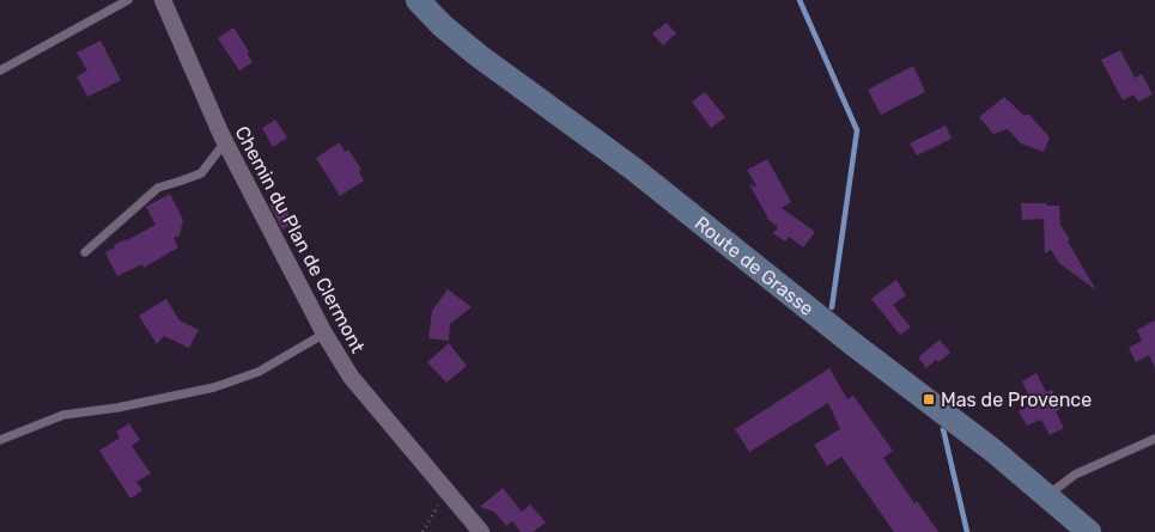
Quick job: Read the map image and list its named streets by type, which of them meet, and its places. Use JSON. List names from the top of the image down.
{
  "streets": {
    "street": ["Chemin du Plan de Clermont", "Route de Grasse"]
  },
  "places": {
    "transit": ["Mas de Provence"]
  }
}
